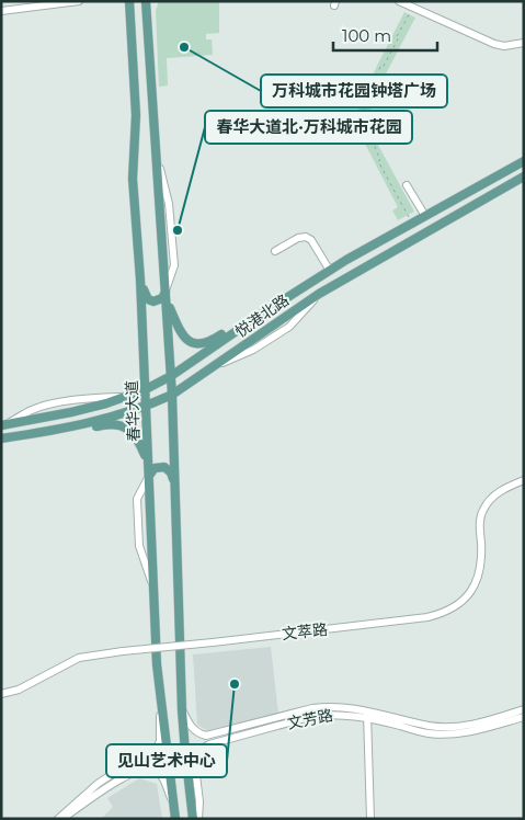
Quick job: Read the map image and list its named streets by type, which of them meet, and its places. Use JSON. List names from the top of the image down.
{
  "streets": {
    "main road": ["悦港北路", "春华大道"],
    "street": ["文萃路", "文芳路"]
  },
  "crossings": [
    ["悦港北路", "春华大道"]
  ],
  "places": ["万科城市花园钟塔广场", "春华大道北·万科城市花园", "见山艺术中心"],
  "scale_bar": "100 m"
}
